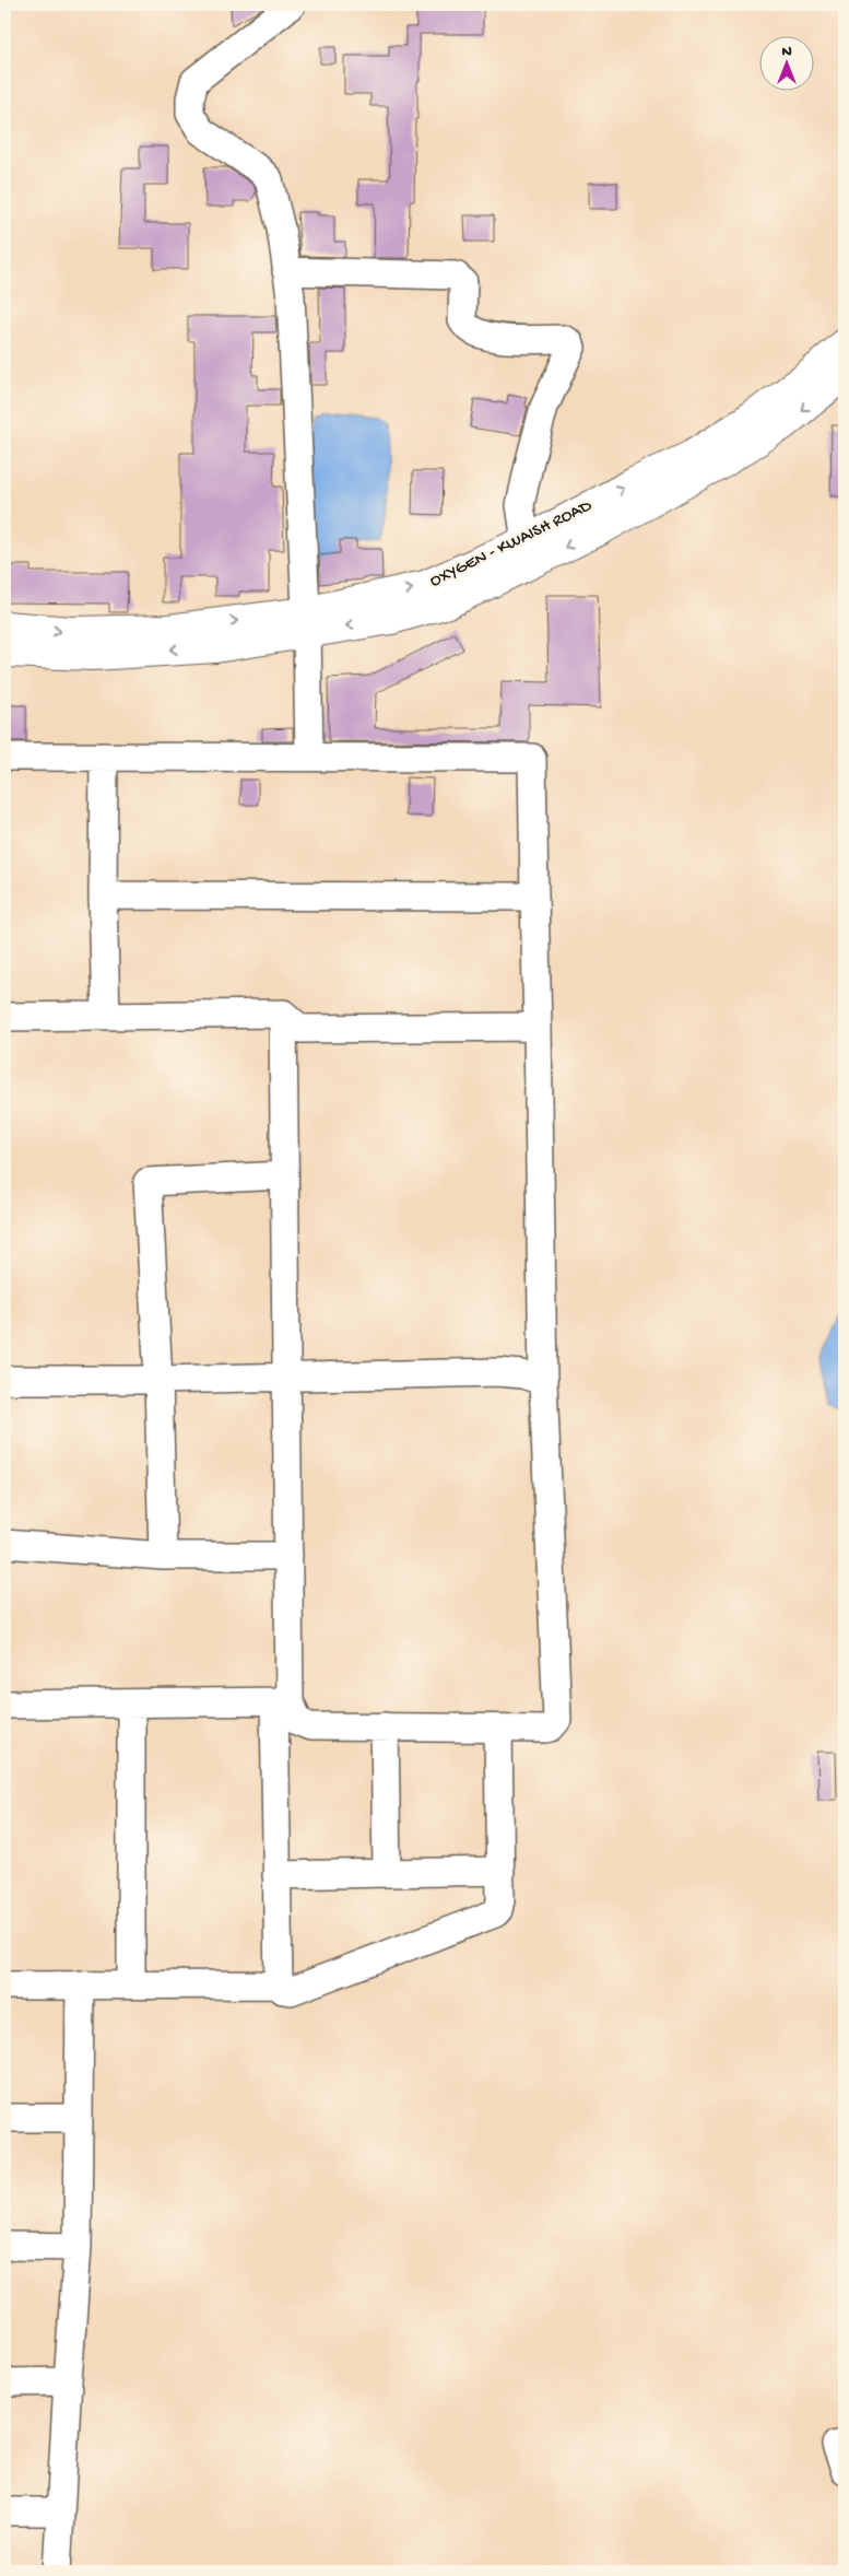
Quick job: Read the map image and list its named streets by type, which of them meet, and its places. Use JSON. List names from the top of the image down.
{
  "streets": {
    "main road": ["OXYGEN - KWAISH ROAD"]
  },
  "north": "top"
}
